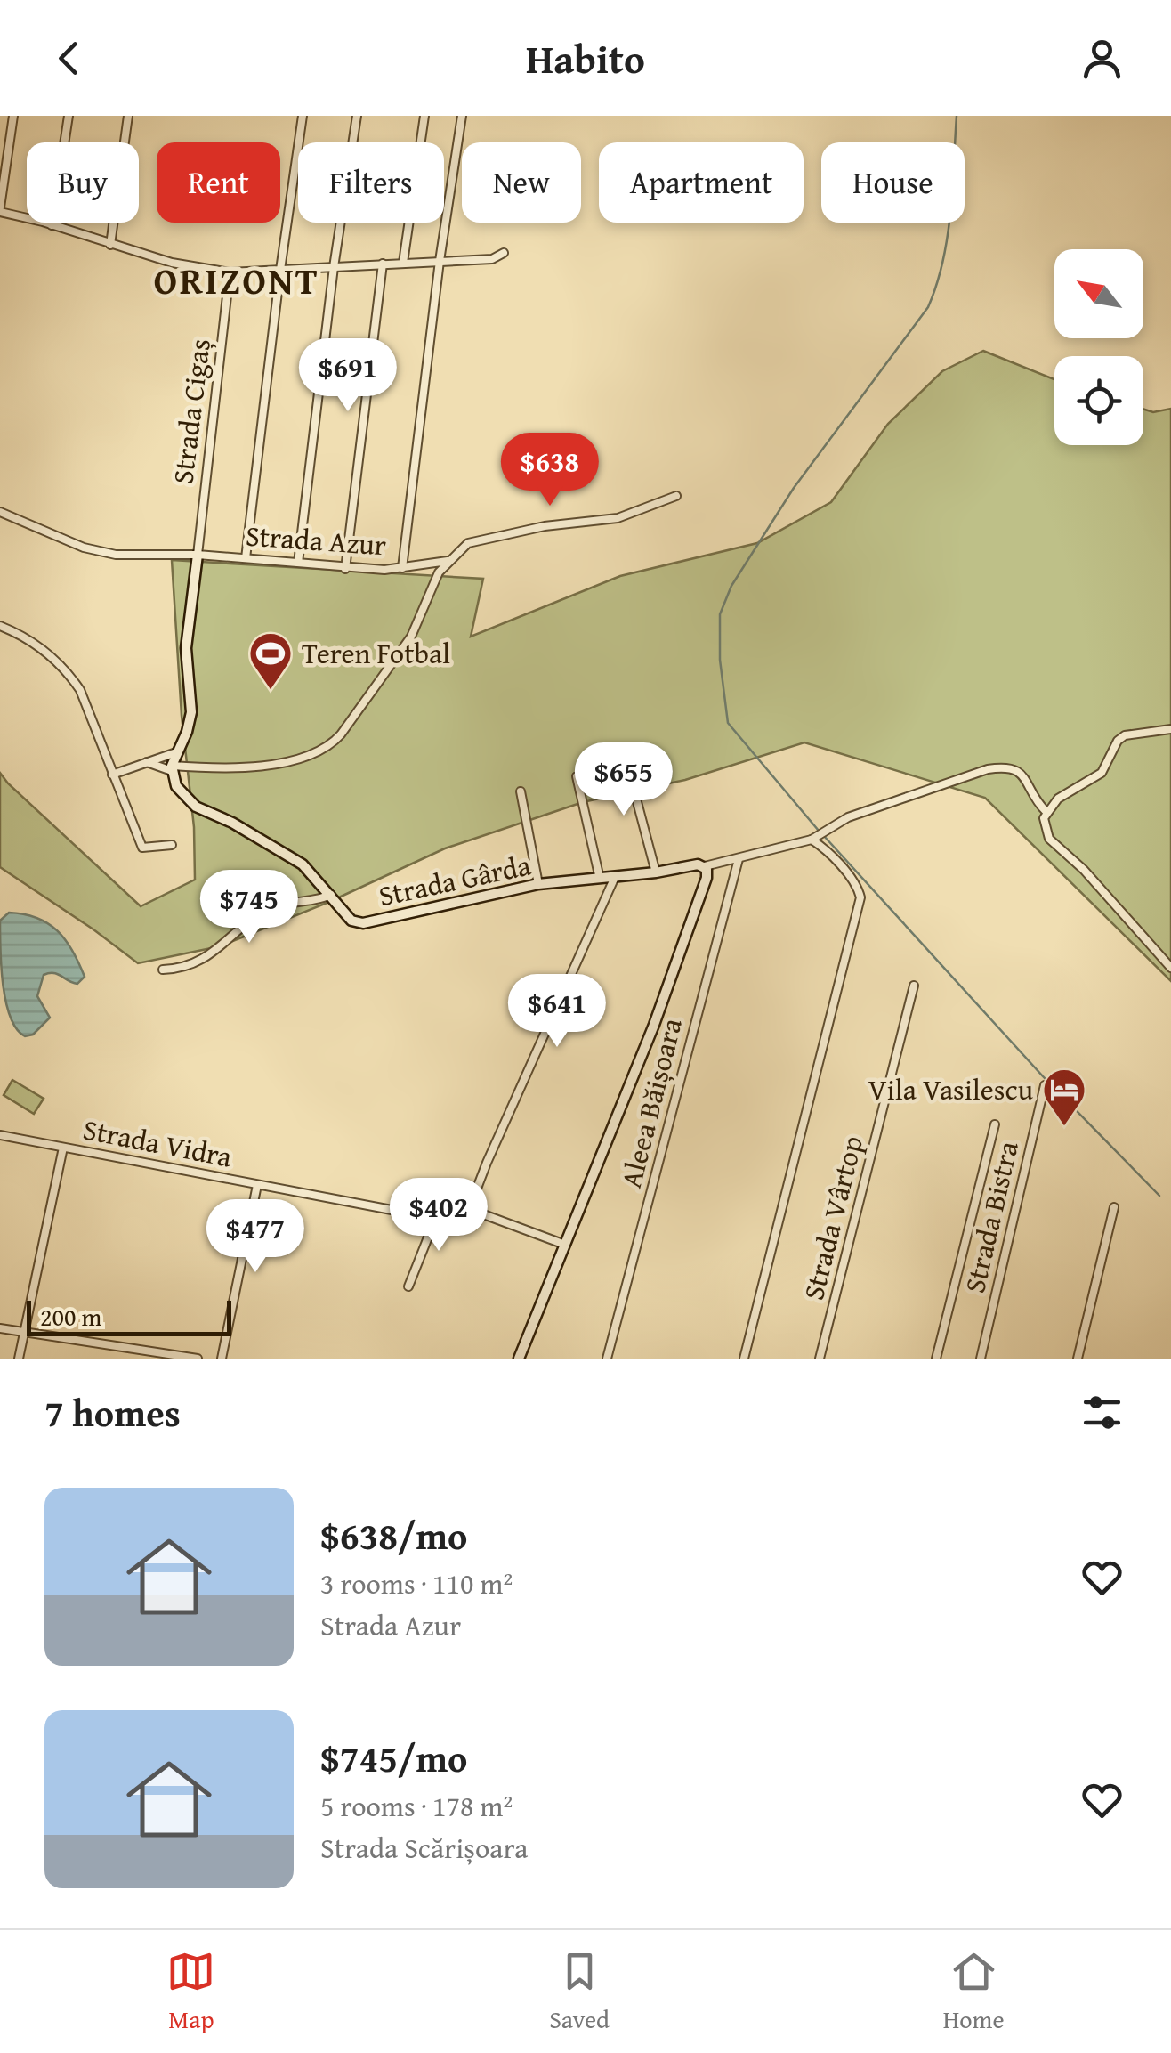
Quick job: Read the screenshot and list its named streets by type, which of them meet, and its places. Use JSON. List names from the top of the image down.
{
  "streets": {
    "street": [
      "Strada Cigaș",
      "Strada Azur",
      "Strada Gârda",
      "Aleea Băișoara",
      "Strada Vidra",
      "Strada Bistra",
      "Strada Vârtop"
    ]
  },
  "crossings": [
    ["Strada Cigaș", "Strada Azur"],
    ["Strada Gârda", "Aleea Băișoara"]
  ],
  "districts": ["ORIZONT"],
  "places": {
    "sports": ["Teren Fotbal"],
    "hotel": ["Vila Vasilescu"]
  },
  "scale_bar": "200 m",
  "north": "top left",
  "page": {
    "header": "Habito",
    "chip": [
      "Buy",
      "Rent",
      "Filters",
      "New",
      "Apartment",
      "House"
    ],
    "price": [
      "$691",
      "$638",
      "$655",
      "$745",
      "$641",
      "$402",
      "$477"
    ],
    "scale": "200 m",
    "heading": "7 homes",
    "list": [
      {
        "name": "$638/mo",
        "note": "3 rooms · 110 m² · Strada Azur"
      },
      {
        "name": "$745/mo",
        "note": "5 rooms · 178 m² · Strada Scărișoara"
      }
    ],
    "tabs": ["Map", "Saved", "Home"]
  }
}
